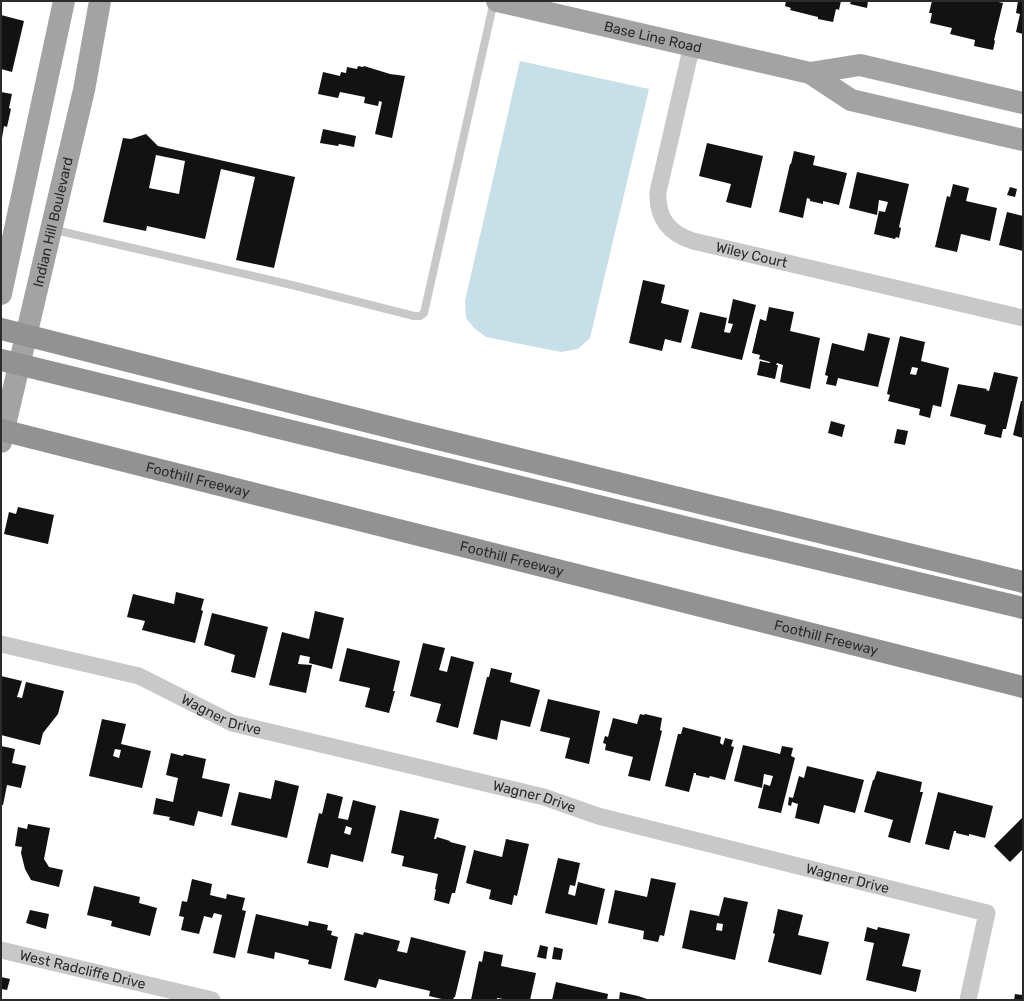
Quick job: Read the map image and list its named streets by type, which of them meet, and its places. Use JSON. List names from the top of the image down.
{
  "streets": {
    "highway": ["Foothill Freeway"],
    "main road": ["Base Line Road", "Indian Hill Boulevard"],
    "street": ["Wiley Court", "Wagner Drive", "West Radcliffe Drive"]
  },
  "crossings": [
    ["Base Line Road", "Wiley Court"]
  ]
}
